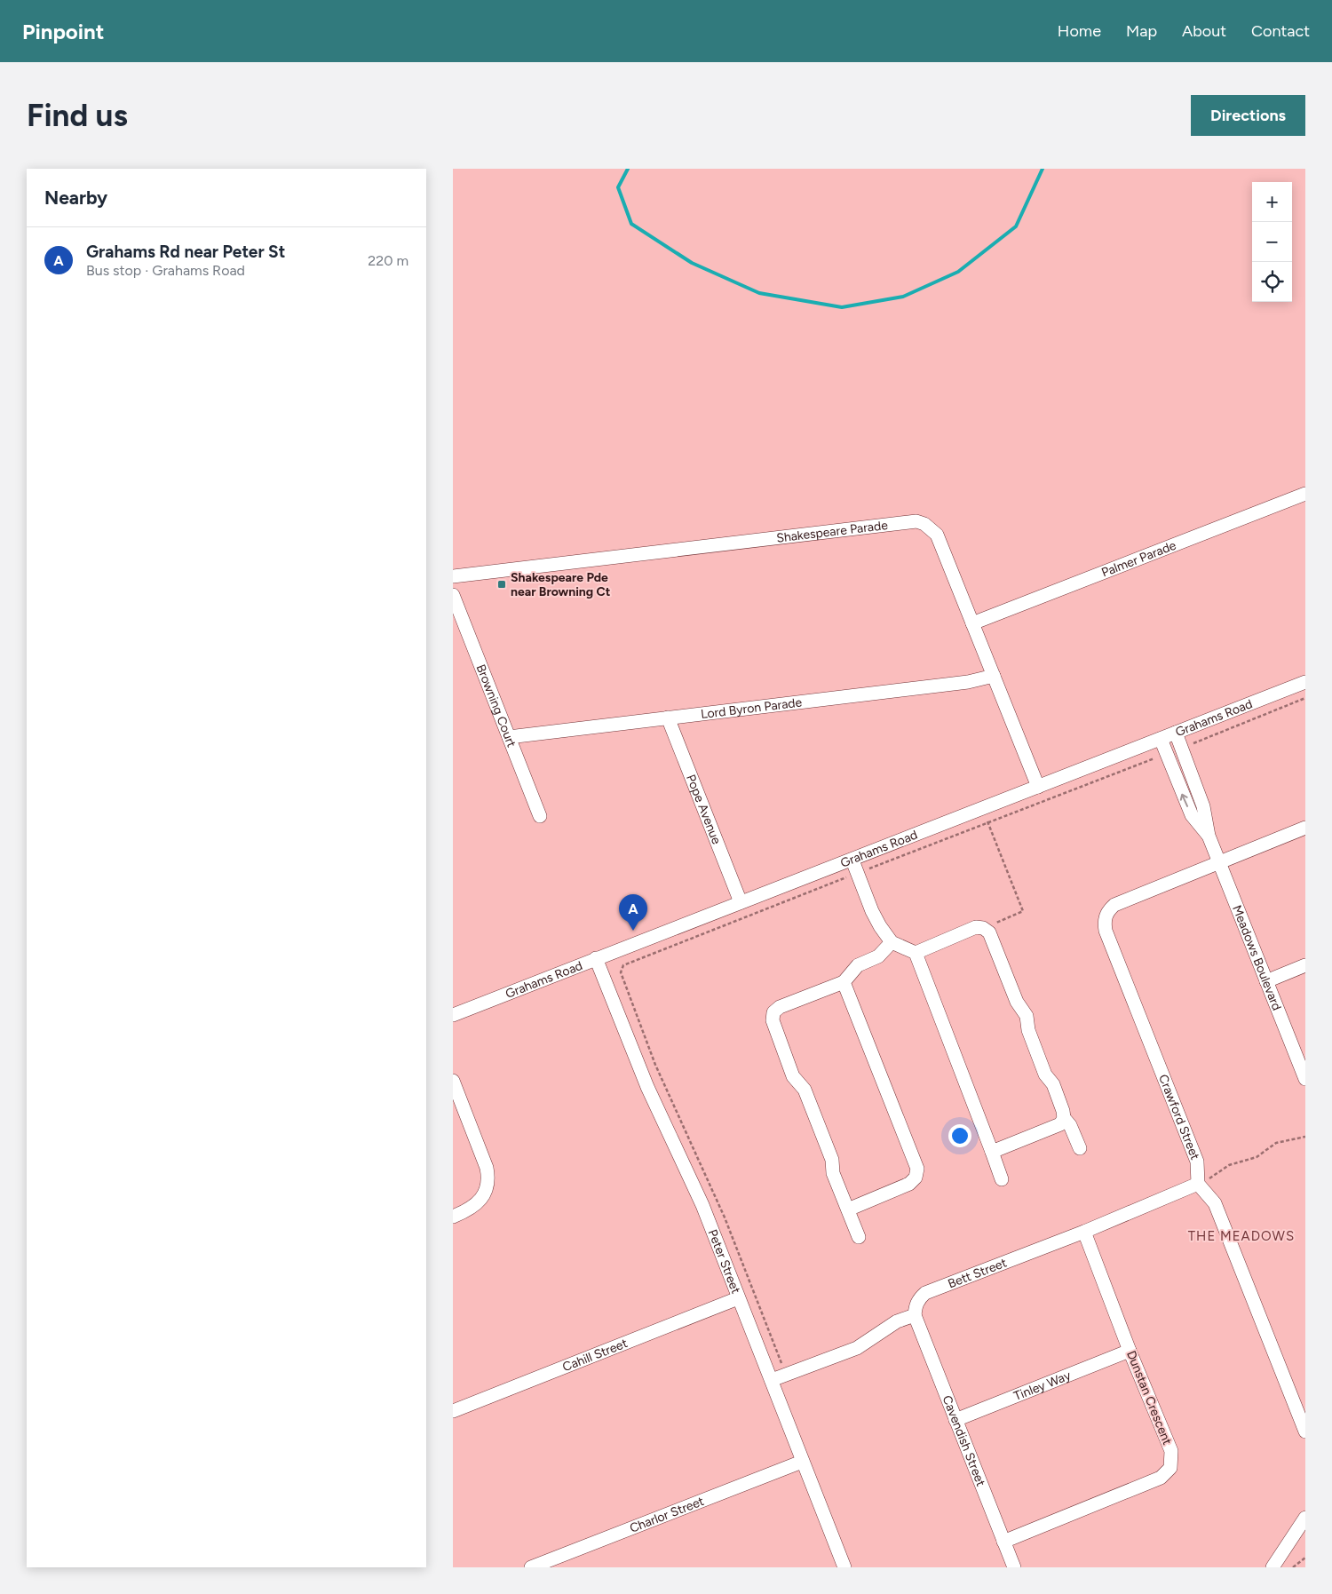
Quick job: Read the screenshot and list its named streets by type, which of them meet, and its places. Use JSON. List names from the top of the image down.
{
  "streets": {
    "street": [
      "Shakespeare Parade",
      "Palmer Parade",
      "Browning Court",
      "Lord Byron Parade",
      "Grahams Road",
      "Pope Avenue",
      "Meadows Boulevard",
      "Crawford Street",
      "Peter Street",
      "Bett Street",
      "Cahill Street",
      "Tinley Way",
      "Dunstan Crescent",
      "Cavendish Street",
      "Charlor Street"
    ]
  },
  "crossings": [
    ["Shakespeare Parade", "Palmer Parade"],
    ["Shakespeare Parade", "Lord Byron Parade"],
    ["Shakespeare Parade", "Grahams Road"],
    ["Browning Court", "Lord Byron Parade"],
    ["Lord Byron Parade", "Pope Avenue"],
    ["Grahams Road", "Pope Avenue"],
    ["Grahams Road", "Meadows Boulevard"],
    ["Grahams Road", "Peter Street"],
    ["Meadows Boulevard", "Crawford Street"],
    ["Crawford Street", "Bett Street"],
    ["Peter Street", "Cahill Street"],
    ["Peter Street", "Charlor Street"],
    ["Bett Street", "Dunstan Crescent"],
    ["Bett Street", "Cavendish Street"],
    ["Tinley Way", "Dunstan Crescent"],
    ["Tinley Way", "Cavendish Street"],
    ["Dunstan Crescent", "Cavendish Street"]
  ],
  "districts": ["THE MEADOWS"],
  "places": {
    "transit": ["Shakespeare Pde near Browning Ct"]
  },
  "page": {
    "header": "Pinpoint",
    "nav": [
      "Home",
      "Map",
      "About",
      "Contact"
    ],
    "buttons": "Directions",
    "title": "Find us",
    "heading": "Nearby",
    "map_buttons": ["+", "−"],
    "list": [
      {
        "mark": "A",
        "name": "Grahams Rd near Peter St",
        "note": "Bus stop · Grahams Road",
        "value": "220 m"
      }
    ],
    "pins": "A"
  }
}
